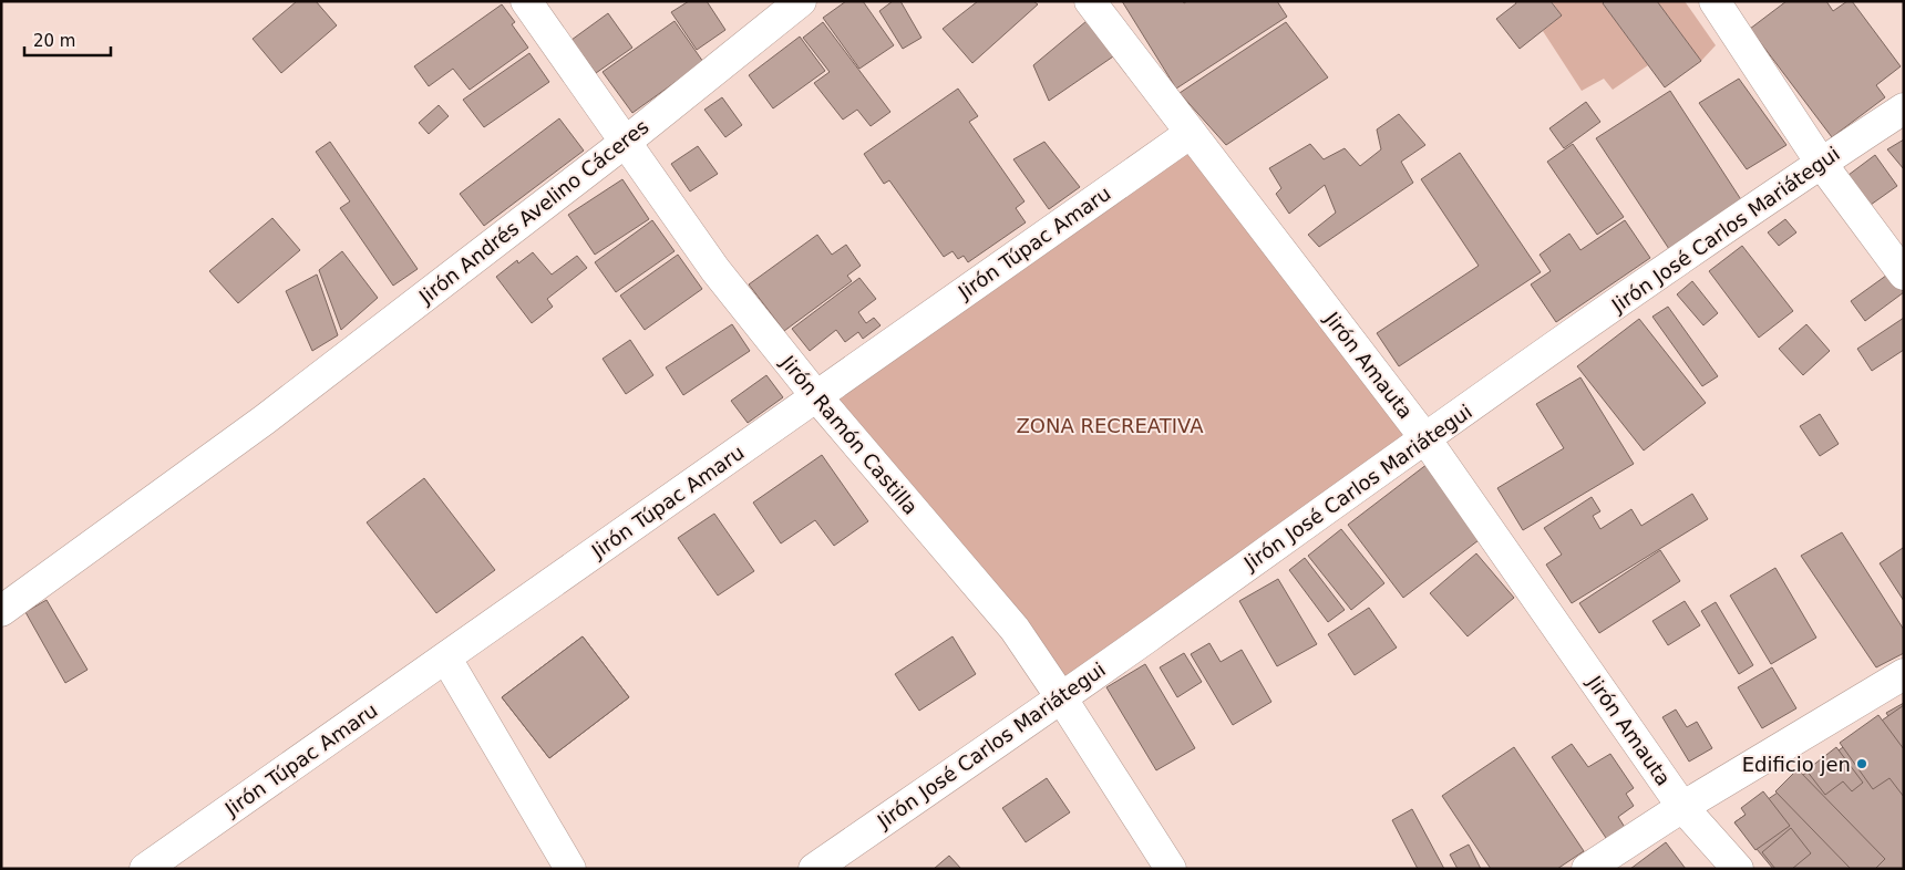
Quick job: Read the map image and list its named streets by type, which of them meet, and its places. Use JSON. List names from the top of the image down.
{
  "streets": {
    "street": [
      "Jirón Andrés Avelino Cáceres",
      "Jirón José Carlos Mariátegui",
      "Jirón Túpac Amaru",
      "Jirón Amauta",
      "Jirón Ramón Castilla"
    ]
  },
  "crossings": [
    ["Jirón Andrés Avelino Cáceres", "Jirón Ramón Castilla"],
    ["Jirón José Carlos Mariátegui", "Jirón Amauta"],
    ["Jirón José Carlos Mariátegui", "Jirón Ramón Castilla"],
    ["Jirón Túpac Amaru", "Jirón Amauta"],
    ["Jirón Túpac Amaru", "Jirón Ramón Castilla"]
  ],
  "parks": ["ZONA RECREATIVA"],
  "places": ["Edificio jen"],
  "scale_bar": "20 m"
}
